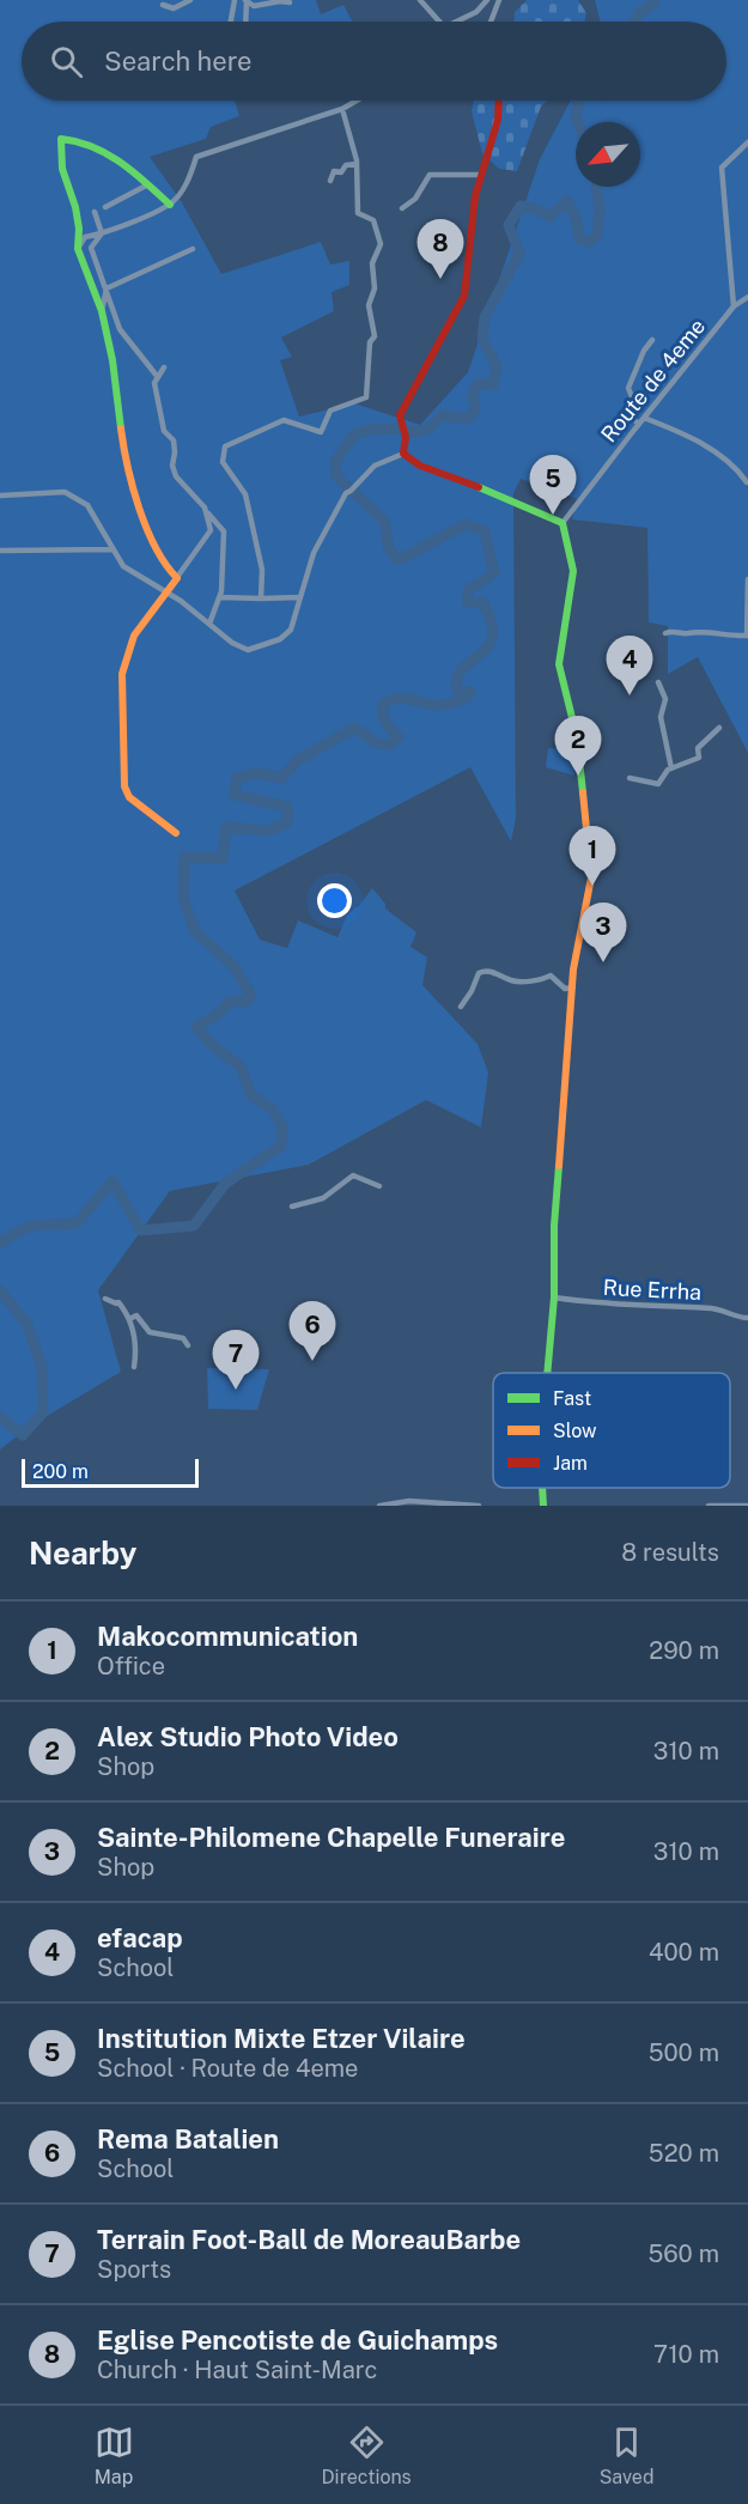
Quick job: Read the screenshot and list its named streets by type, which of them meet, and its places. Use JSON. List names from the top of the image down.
{
  "streets": {
    "street": ["Route de 4eme", "Rue Errha"]
  },
  "legend": ["Fast", "Slow", "Jam"],
  "scale_bar": "200 m",
  "north": "bottom left",
  "page": {
    "search": "Search here",
    "pins": [
      "8",
      "5",
      "4",
      "2",
      "1",
      "3",
      "6",
      "7"
    ],
    "scale": "200 m",
    "heading": ["Nearby", "8 results"],
    "list": [
      {
        "mark": "1",
        "name": "Makocommunication",
        "note": "Office",
        "value": "290 m"
      },
      {
        "mark": "2",
        "name": "Alex Studio Photo Video",
        "note": "Shop",
        "value": "310 m"
      },
      {
        "mark": "3",
        "name": "Sainte-Philomene Chapelle Funeraire",
        "note": "Shop",
        "value": "310 m"
      },
      {
        "mark": "4",
        "name": "efacap",
        "note": "School",
        "value": "400 m"
      },
      {
        "mark": "5",
        "name": "Institution Mixte Etzer Vilaire",
        "note": "School · Route de 4eme",
        "value": "500 m"
      },
      {
        "mark": "6",
        "name": "Rema Batalien",
        "note": "School",
        "value": "520 m"
      },
      {
        "mark": "7",
        "name": "Terrain Foot-Ball de MoreauBarbe",
        "note": "Sports",
        "value": "560 m"
      },
      {
        "mark": "8",
        "name": "Eglise Pencotiste de Guichamps",
        "note": "Church · Haut Saint-Marc",
        "value": "710 m"
      }
    ],
    "nav": ["Map", "Directions", "Saved"]
  }
}
